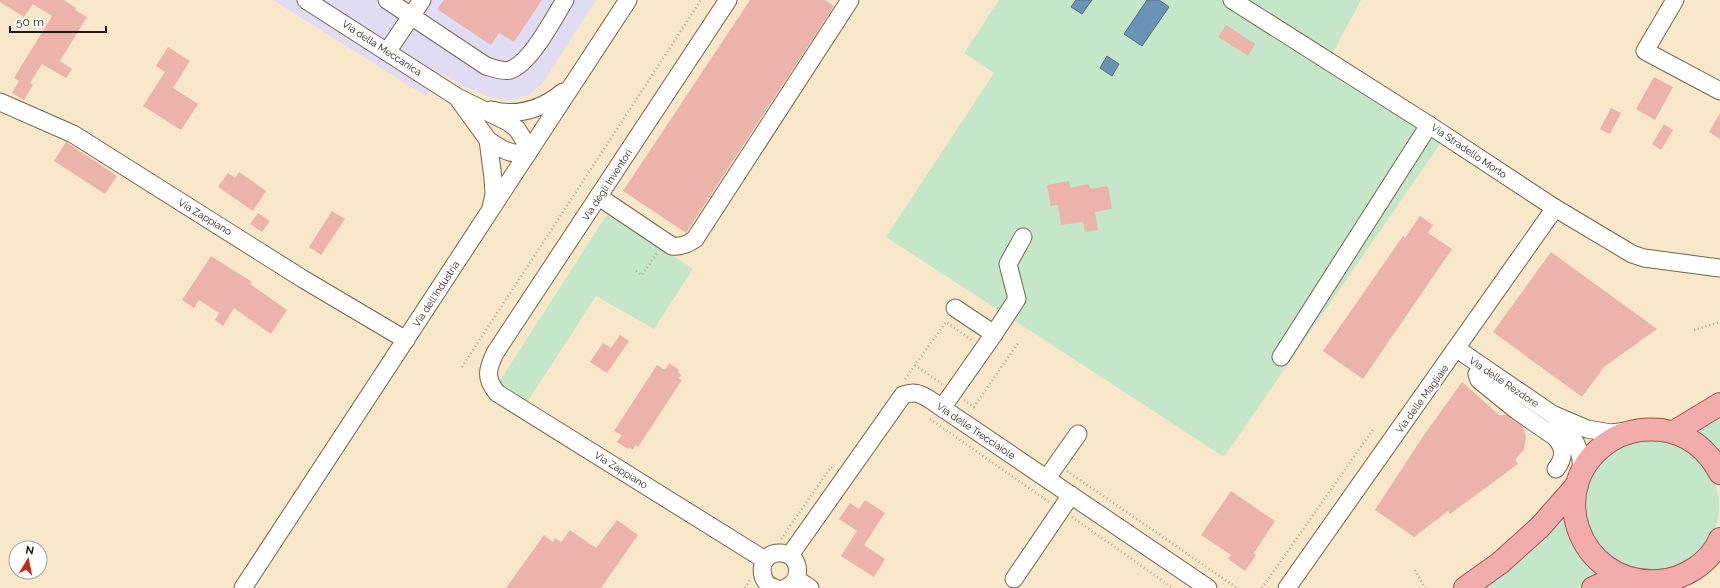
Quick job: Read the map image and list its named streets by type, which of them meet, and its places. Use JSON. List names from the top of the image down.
{
  "streets": {
    "street": [
      "Via della Meccanica",
      "Via Stradello Morto",
      "Via degli Inventori",
      "Via Zappiano",
      "Via dell'Industria",
      "Via delle Rezdore",
      "Via delle Magliaie",
      "Via delle Trecciaiole"
    ]
  },
  "crossings": [
    ["Via della Meccanica", "Via dell'Industria"],
    ["Via Stradello Morto", "Via delle Magliaie"],
    ["Via degli Inventori", "Via Zappiano"],
    ["Via Zappiano", "Via dell'Industria"],
    ["Via delle Rezdore", "Via delle Magliaie"]
  ],
  "scale_bar": "50 m",
  "north": "top"
}
